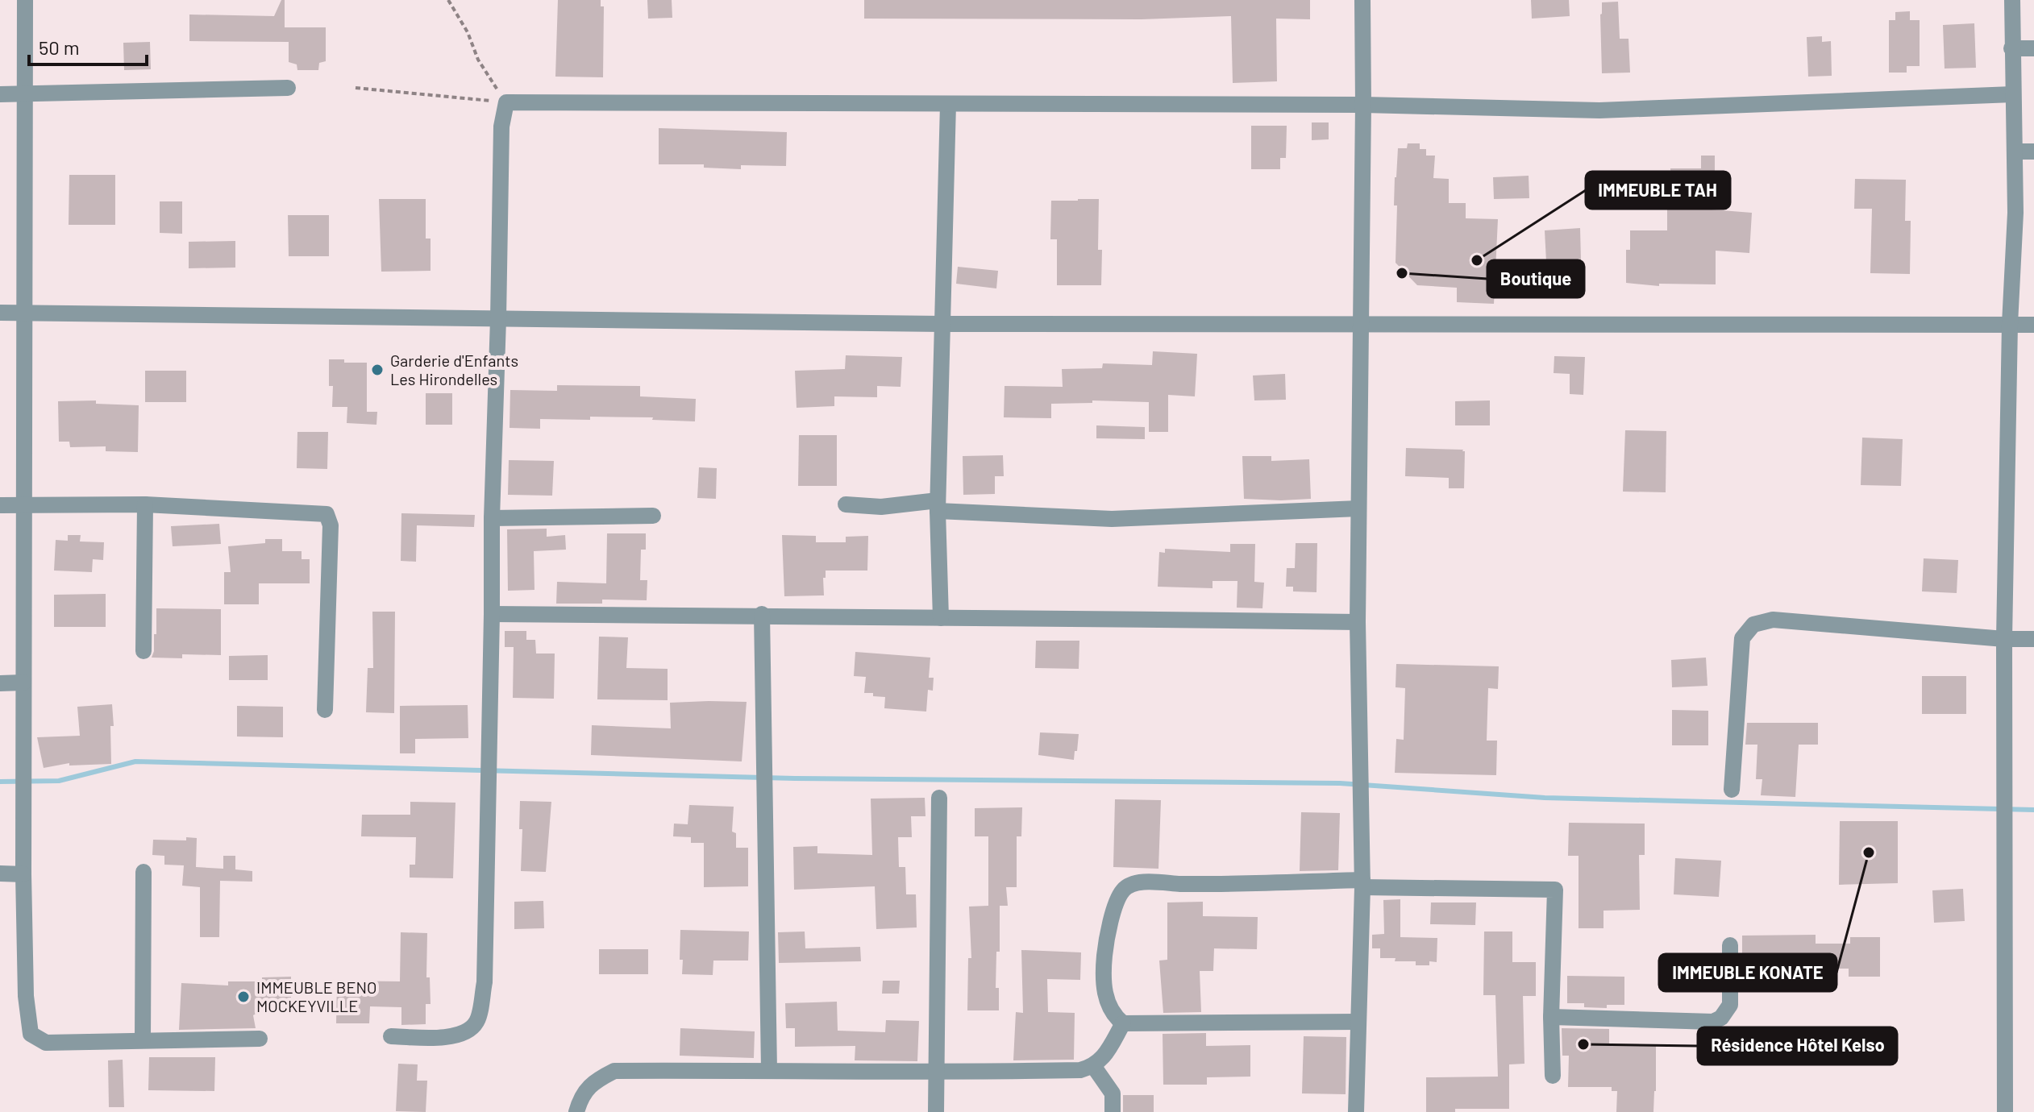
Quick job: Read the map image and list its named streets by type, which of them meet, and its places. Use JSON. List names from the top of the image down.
{
  "places": [
    "IMMEUBLE TAH",
    "Boutique",
    "Garderie d'Enfants Les Hirondelles",
    "IMMEUBLE KONATE",
    "IMMEUBLE BENO MOCKEYVILLE",
    "Résidence Hôtel Kelso"
  ],
  "scale_bar": "50 m"
}
